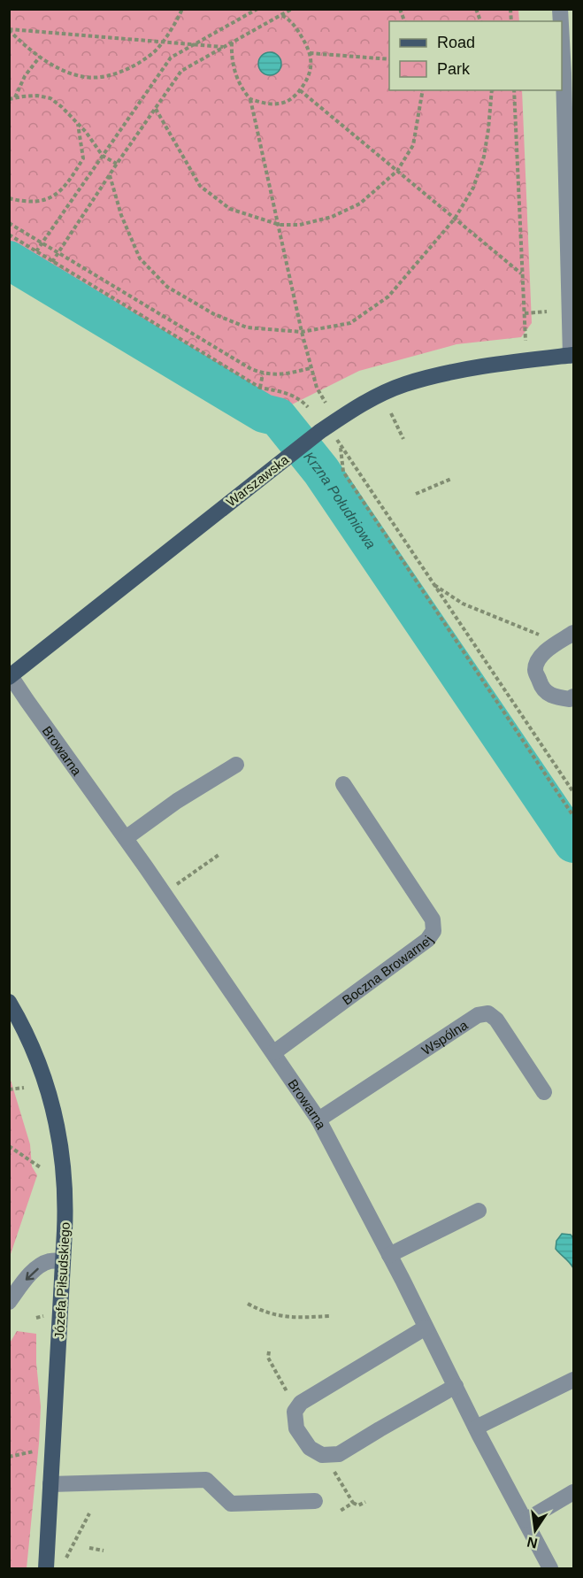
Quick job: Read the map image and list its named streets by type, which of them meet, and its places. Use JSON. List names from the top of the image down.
{
  "streets": {
    "main road": ["Warszawska", "Józefa Piłsudskiego"],
    "street": ["Browarna", "Boczna Browarnej", "Wspólna"]
  },
  "crossings": [
    ["Warszawska", "Browarna"],
    ["Browarna", "Boczna Browarnej"],
    ["Browarna", "Wspólna"]
  ],
  "water": ["Krzna Południowa"],
  "legend": ["Road", "Park"],
  "north": "bottom"
}
